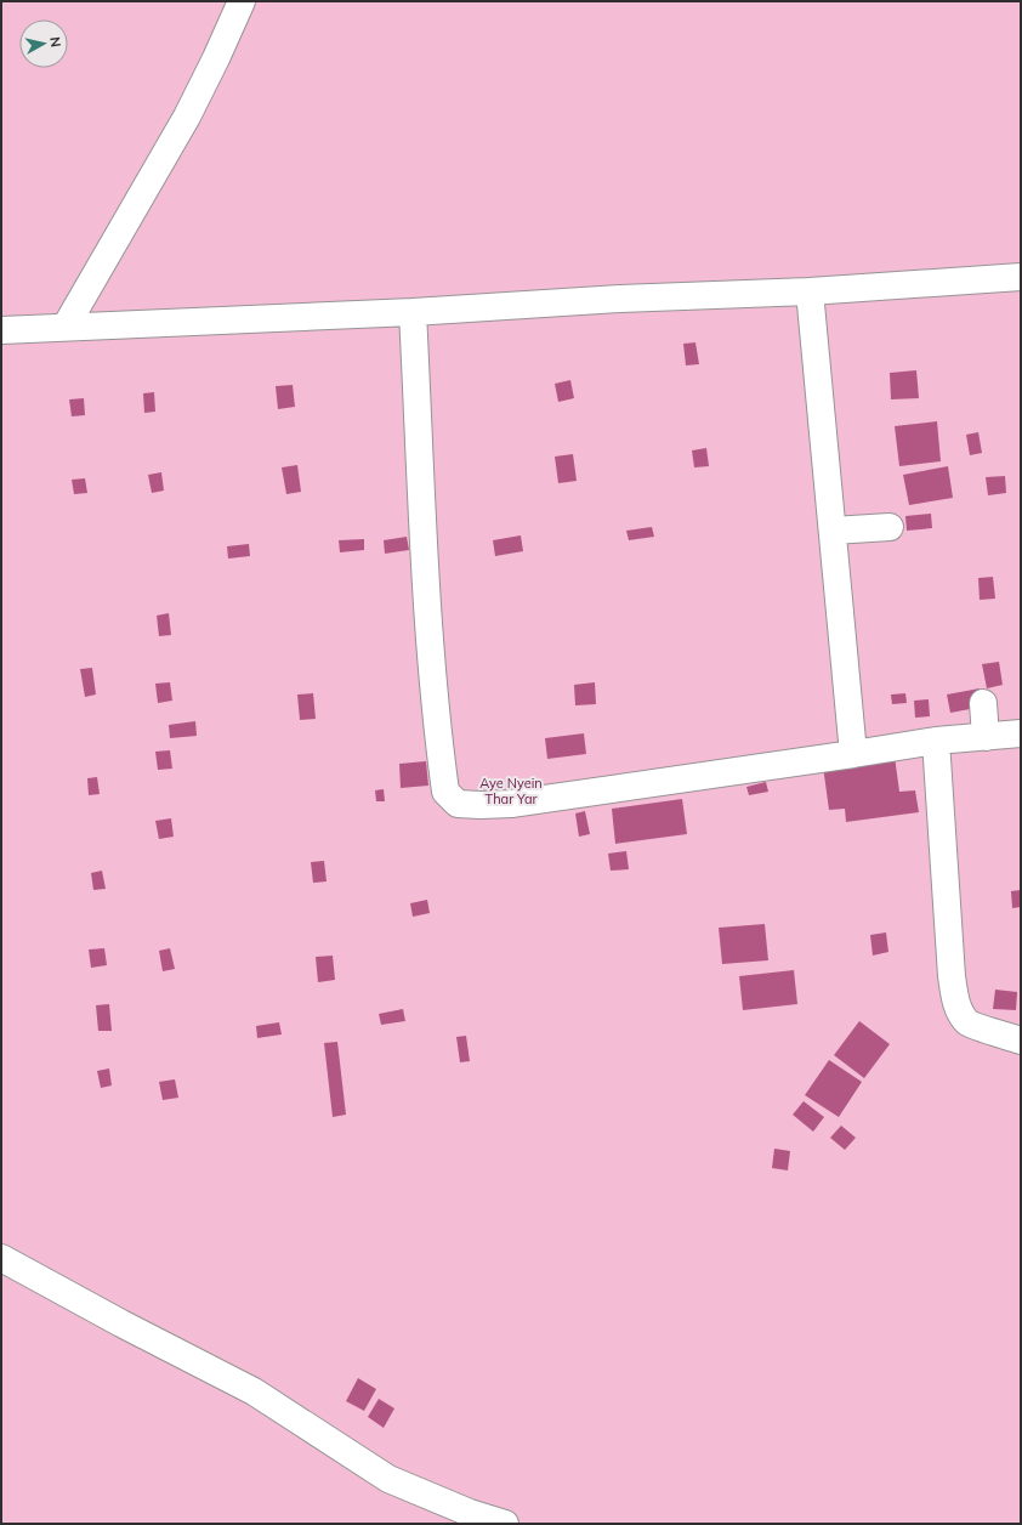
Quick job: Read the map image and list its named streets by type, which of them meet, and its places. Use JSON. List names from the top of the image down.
{
  "parks": ["Aye Nyein Thar Yar"],
  "north": "right"
}
